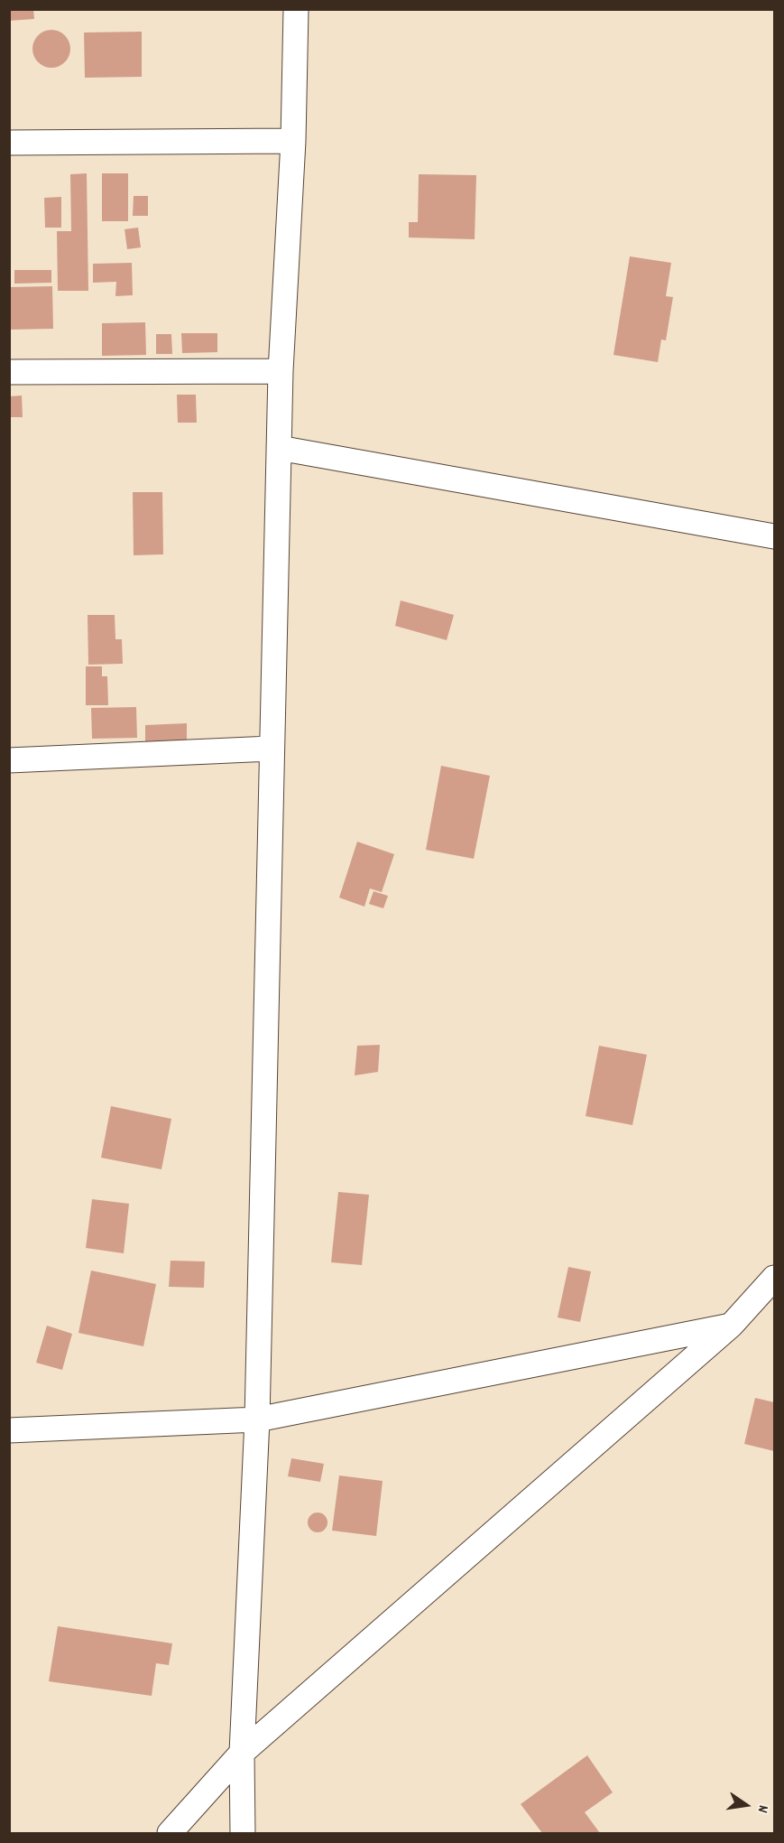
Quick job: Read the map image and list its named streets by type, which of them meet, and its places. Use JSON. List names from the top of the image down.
{
  "north": "right"
}
